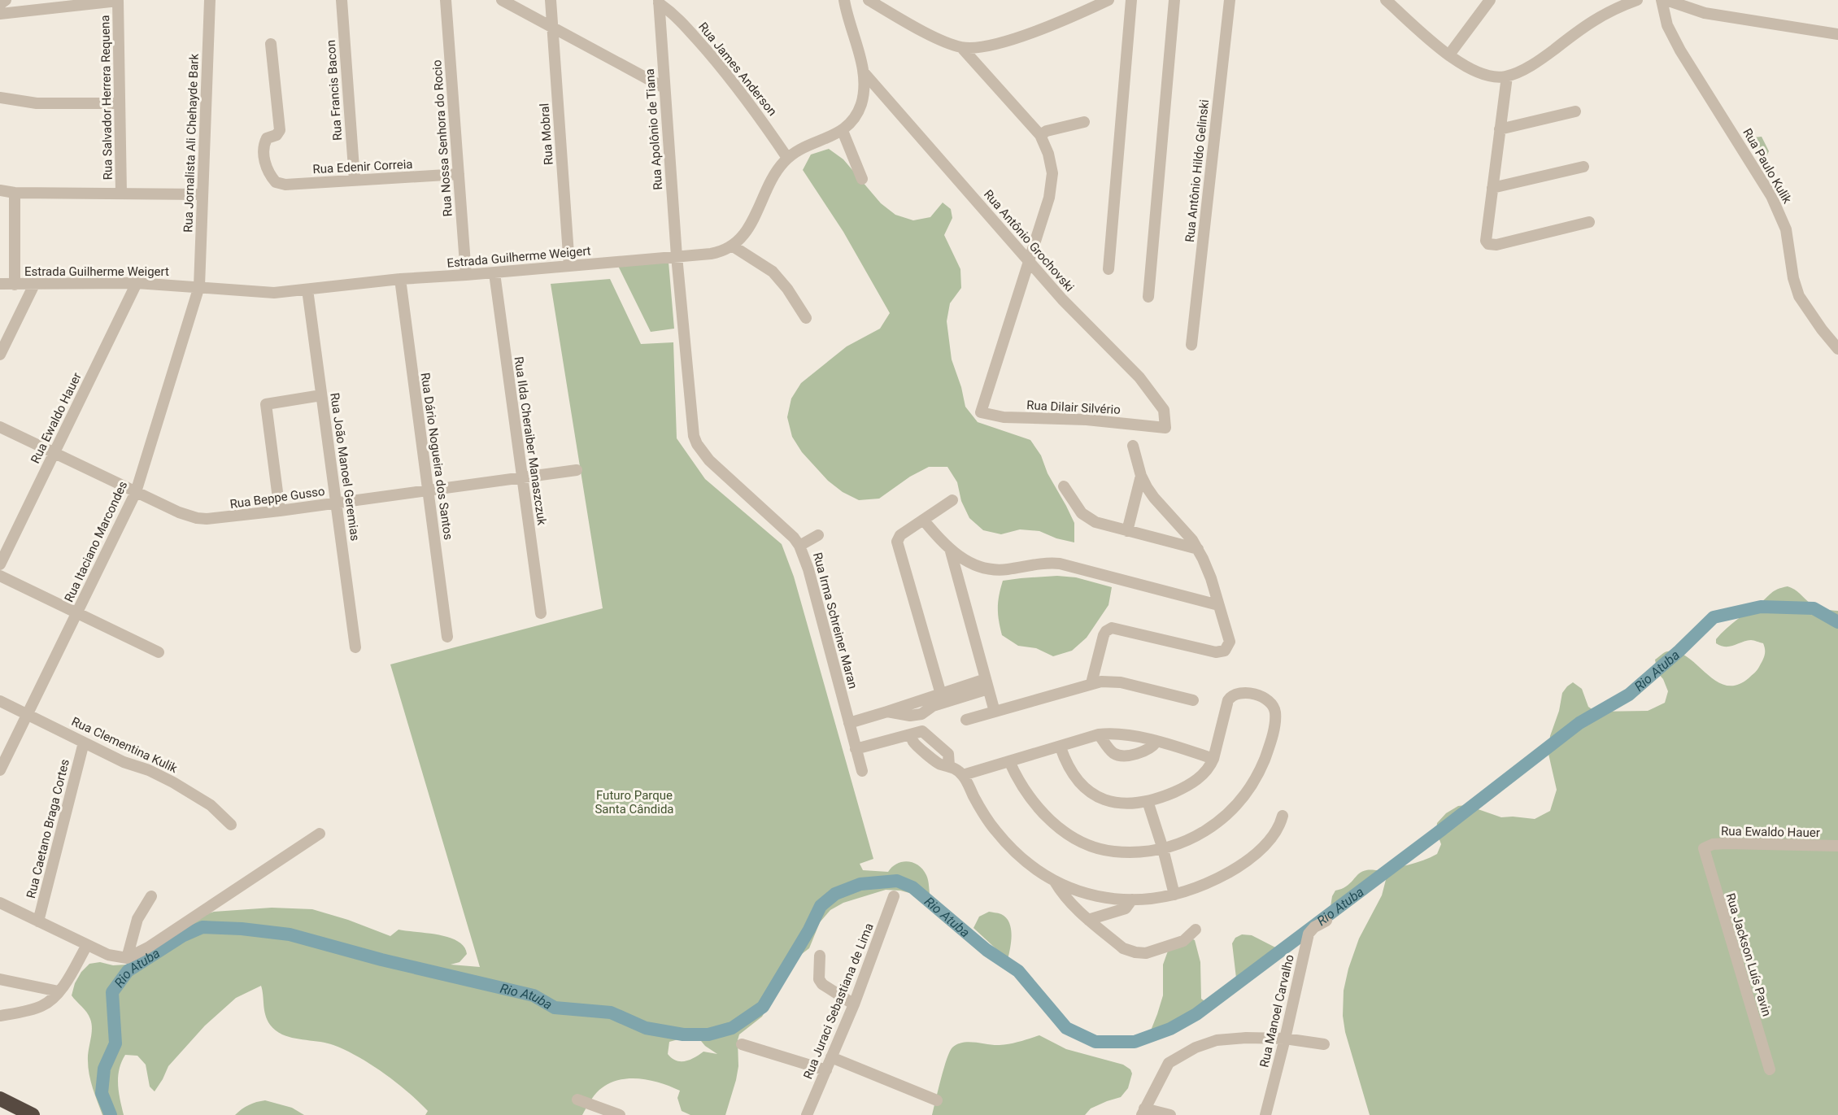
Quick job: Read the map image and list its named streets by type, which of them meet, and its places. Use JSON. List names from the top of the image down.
{
  "streets": {
    "street": [
      "Rua James Anderson",
      "Rua Francis Bacon",
      "Rua Salvador Herrera Requena",
      "Rua Apolônio de Tiana",
      "Rua Mobral",
      "Rua Nossa Senhora do Rocio",
      "Rua Jornalista Ali Chehayde Bark",
      "Rua Paulo Kulik",
      "Rua Edenir Correia",
      "Rua Antônio Hildo Gelinski",
      "Rua Antônio Grochovski",
      "Estrada Guilherme Weigert",
      "Rua Dilair Silvério",
      "Rua Ewaldo Hauer",
      "Rua Ilda Cheraiber Manaszczuk",
      "Rua Dário Nogueira dos Santos",
      "Rua João Manoel Geremias",
      "Rua Beppe Gusso",
      "Rua Itaciano Marcondes",
      "Rua Irma Schreiner Maran",
      "Rua Clementina Kulik",
      "Rua Caetano Braga Cortes",
      "Rua Jackson Luís Pavin",
      "Rua Juraci Sebastiana de Lima",
      "Rua Manoel Carvalho"
    ]
  },
  "crossings": [
    ["Rua James Anderson", "Rua Apolônio de Tiana"],
    ["Rua Francis Bacon", "Rua Edenir Correia"],
    ["Rua Apolônio de Tiana", "Estrada Guilherme Weigert"],
    ["Rua Apolônio de Tiana", "Rua Irma Schreiner Maran"],
    ["Rua Mobral", "Estrada Guilherme Weigert"],
    ["Rua Nossa Senhora do Rocio", "Rua Edenir Correia"],
    ["Rua Nossa Senhora do Rocio", "Estrada Guilherme Weigert"],
    ["Rua Jornalista Ali Chehayde Bark", "Estrada Guilherme Weigert"],
    ["Rua Jornalista Ali Chehayde Bark", "Rua Itaciano Marcondes"],
    ["Rua Antônio Grochovski", "Rua Dilair Silvério"],
    ["Estrada Guilherme Weigert", "Rua Ewaldo Hauer"],
    ["Estrada Guilherme Weigert", "Rua Ilda Cheraiber Manaszczuk"],
    ["Estrada Guilherme Weigert", "Rua Dário Nogueira dos Santos"],
    ["Estrada Guilherme Weigert", "Rua João Manoel Geremias"],
    ["Estrada Guilherme Weigert", "Rua Itaciano Marcondes"],
    ["Estrada Guilherme Weigert", "Rua Irma Schreiner Maran"],
    ["Rua Ewaldo Hauer", "Rua Beppe Gusso"],
    ["Rua Ewaldo Hauer", "Rua Jackson Luís Pavin"],
    ["Rua Ilda Cheraiber Manaszczuk", "Rua Beppe Gusso"],
    ["Rua Dário Nogueira dos Santos", "Rua Beppe Gusso"],
    ["Rua João Manoel Geremias", "Rua Beppe Gusso"],
    ["Rua Beppe Gusso", "Rua Itaciano Marcondes"],
    ["Rua Itaciano Marcondes", "Rua Clementina Kulik"],
    ["Rua Clementina Kulik", "Rua Caetano Braga Cortes"]
  ],
  "water": ["Rio Atuba"],
  "parks": ["Futuro Parque Santa Cândida"]
}
